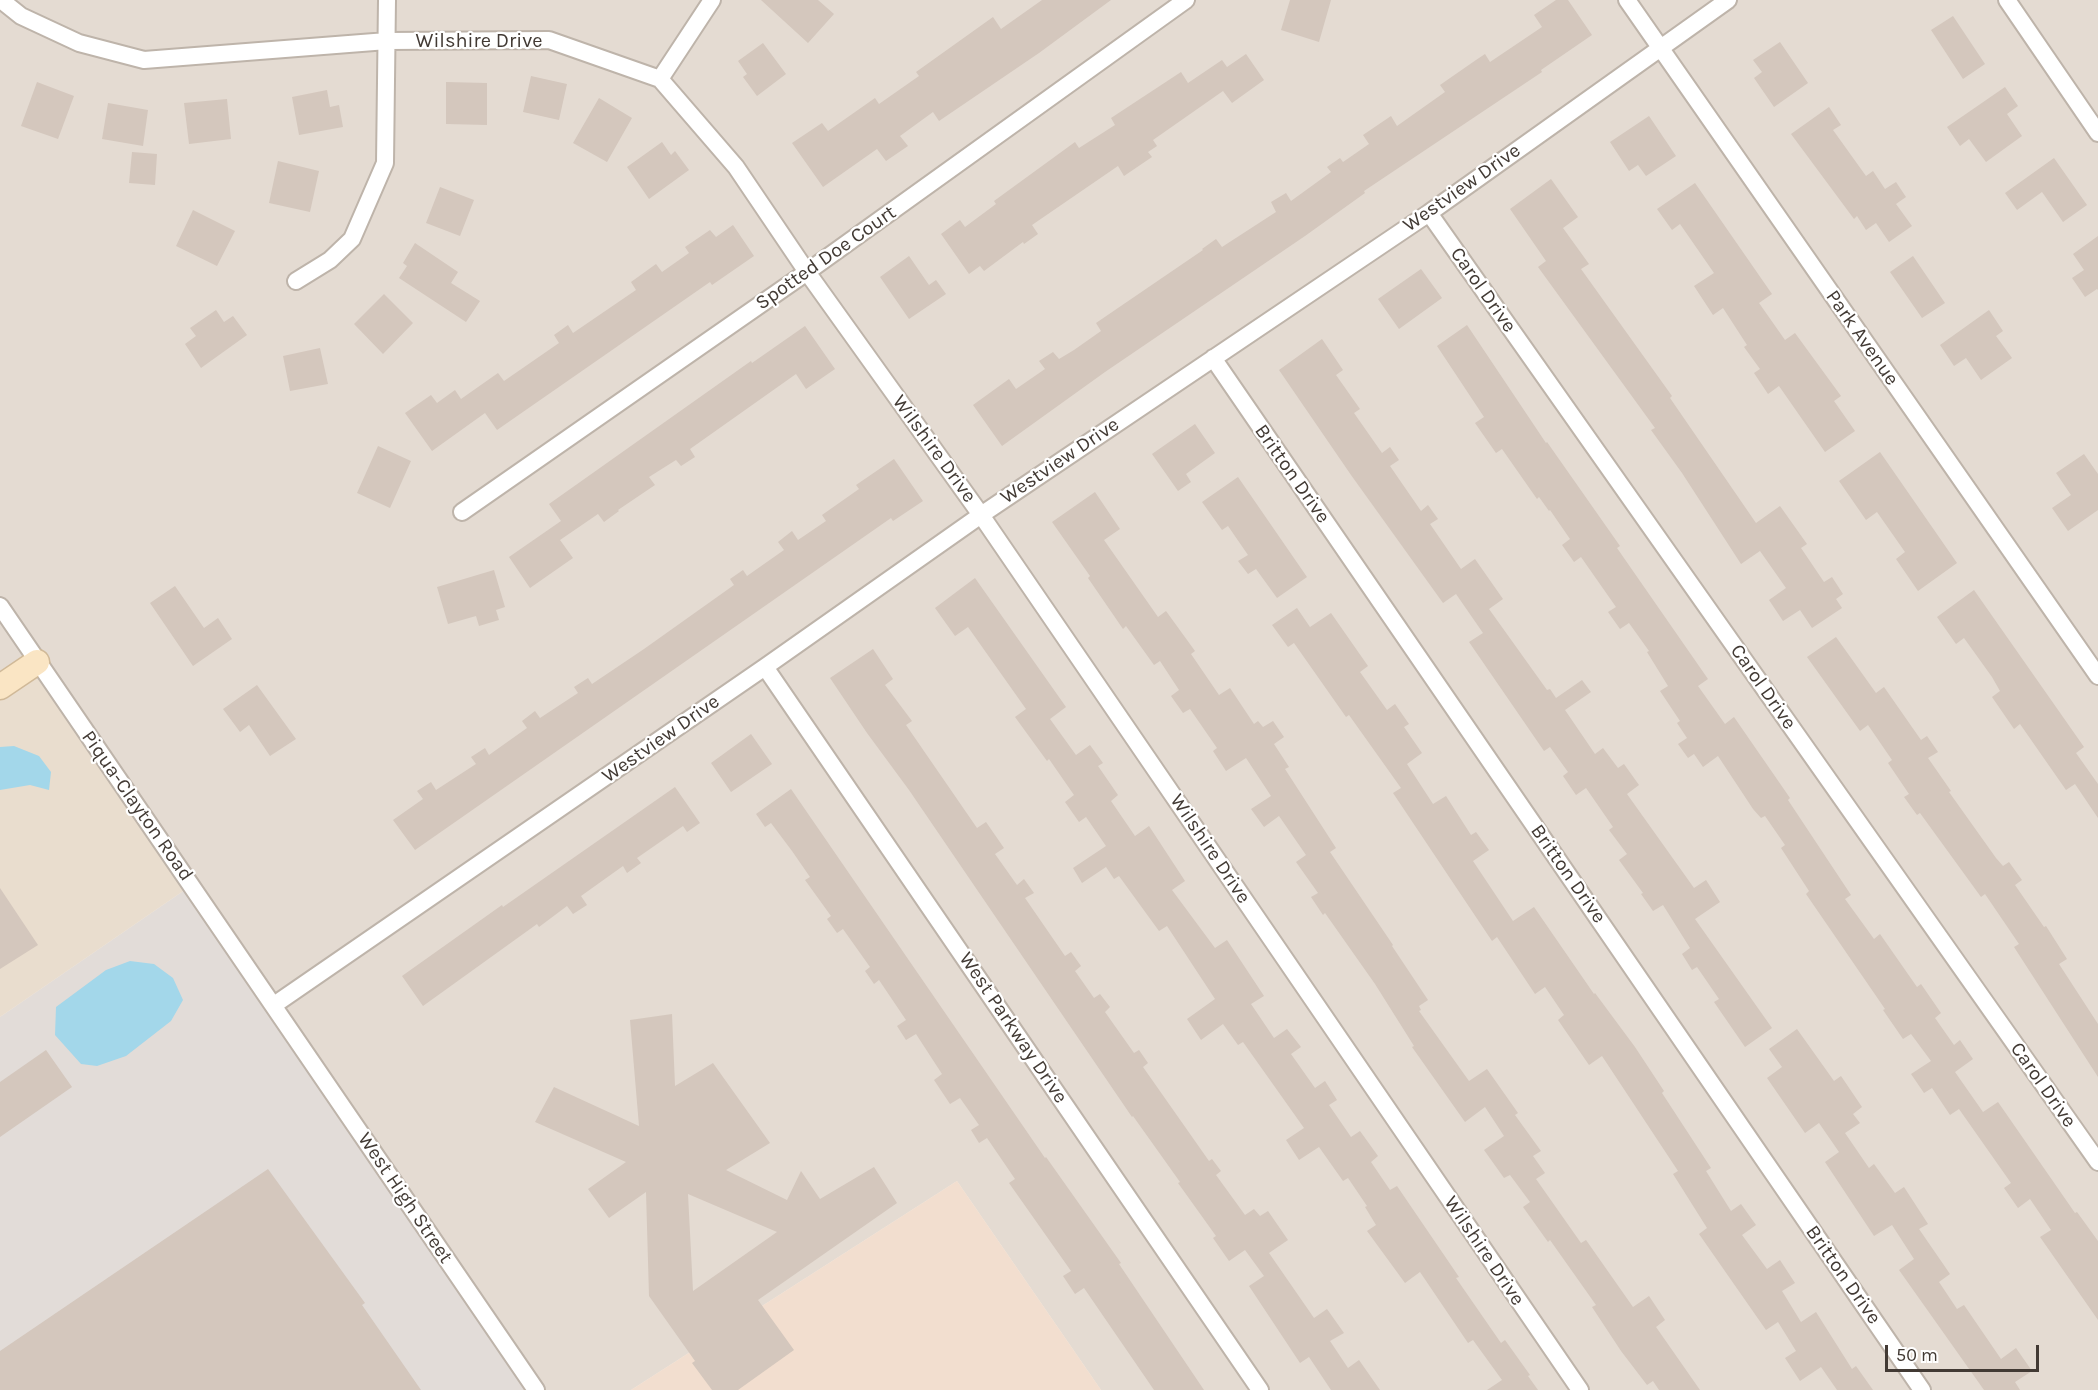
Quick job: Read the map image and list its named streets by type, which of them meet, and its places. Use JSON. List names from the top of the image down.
{
  "streets": {
    "street": [
      "Wilshire Drive",
      "Westview Drive",
      "Spotted Doe Court",
      "Carol Drive",
      "Park Avenue",
      "Britton Drive",
      "Piqua-Clayton Road",
      "West Parkway Drive",
      "West High Street"
    ]
  },
  "crossings": [
    ["Wilshire Drive", "Westview Drive"],
    ["Wilshire Drive", "Spotted Doe Court"],
    ["Westview Drive", "Carol Drive"],
    ["Westview Drive", "Park Avenue"],
    ["Westview Drive", "Britton Drive"],
    ["Westview Drive", "Piqua-Clayton Road"],
    ["Westview Drive", "West Parkway Drive"],
    ["Westview Drive", "West High Street"],
    ["Piqua-Clayton Road", "West High Street"]
  ],
  "scale_bar": "50 m"
}
